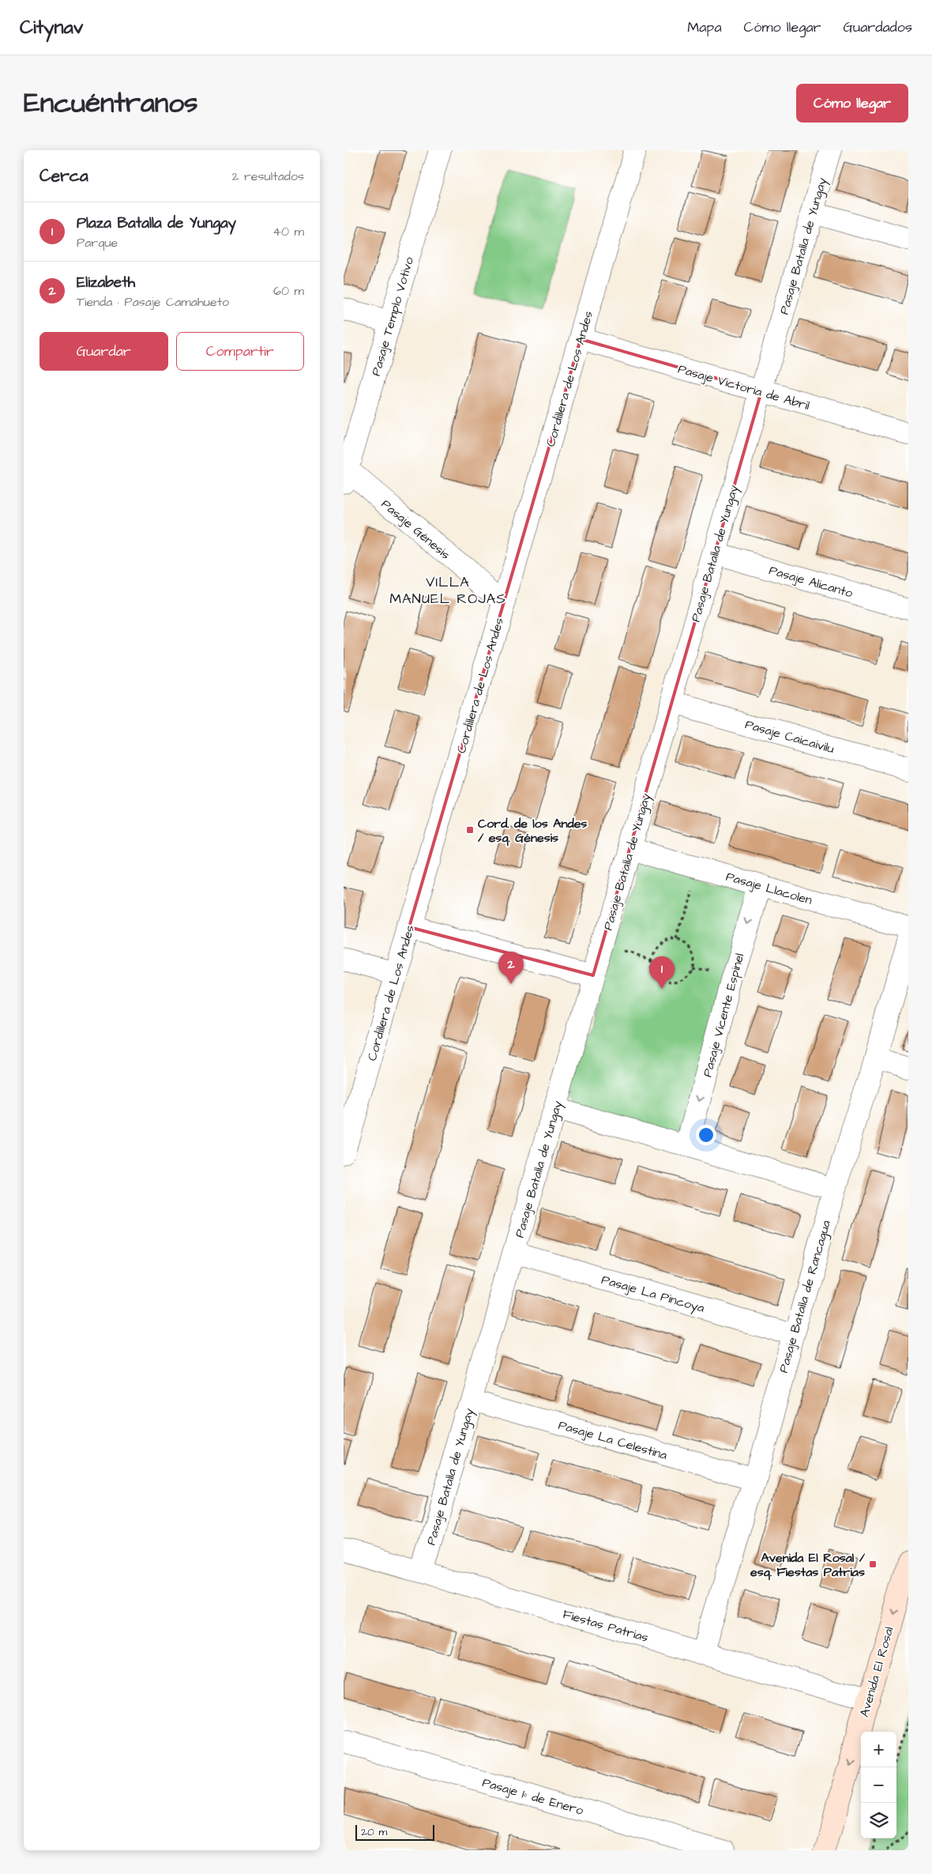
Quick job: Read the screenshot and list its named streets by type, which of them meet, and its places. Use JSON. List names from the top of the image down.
{
  "streets": {
    "street": [
      "Pasaje Batalla de Yungay",
      "Pasaje Templo Votivo",
      "Cordillera de Los Andes",
      "Pasaje Victoria de Abril",
      "Pasaje Génesis",
      "Pasaje Alicanto",
      "Pasaje Caicaivilu",
      "Pasaje Llacolen",
      "Pasaje Vicente Espinel",
      "Pasaje La Pincoya",
      "Pasaje Batalla de Rancagua",
      "Pasaje La Celestina",
      "Fiestas Patrias",
      "Avenida El Rosal",
      "Pasaje 1º de Enero"
    ]
  },
  "crossings": [
    ["Pasaje Batalla de Yungay", "Pasaje Victoria de Abril"],
    ["Pasaje Batalla de Yungay", "Pasaje Alicanto"],
    ["Pasaje Batalla de Yungay", "Pasaje Caicaivilu"],
    ["Pasaje Batalla de Yungay", "Pasaje Llacolen"],
    ["Pasaje Batalla de Yungay", "Pasaje La Pincoya"],
    ["Pasaje Batalla de Yungay", "Pasaje La Celestina"],
    ["Pasaje Batalla de Yungay", "Fiestas Patrias"],
    ["Pasaje Templo Votivo", "Pasaje Génesis"],
    ["Cordillera de Los Andes", "Pasaje Victoria de Abril"],
    ["Cordillera de Los Andes", "Pasaje Génesis"],
    ["Pasaje Llacolen", "Pasaje Vicente Espinel"],
    ["Pasaje La Pincoya", "Pasaje Batalla de Rancagua"],
    ["Pasaje Batalla de Rancagua", "Pasaje La Celestina"],
    ["Pasaje Batalla de Rancagua", "Fiestas Patrias"],
    ["Fiestas Patrias", "Avenida El Rosal"]
  ],
  "one_way": ["Pasaje Vicente Espinel", "Avenida El Rosal"],
  "districts": ["VILLA MANUEL ROJAS"],
  "places": {
    "transit": ["Cord. de los Andes / esq. Génesis", "Avenida El Rosal / esq. Fiestas Patrias"]
  },
  "scale_bar": "20 m",
  "page": {
    "header": "Citynav",
    "nav": ["Mapa", "Cómo llegar", "Guardados"],
    "title": "Encuéntranos",
    "buttons": [
      "Cómo llegar",
      ["Guardar", "Compartir"]
    ],
    "heading": ["Cerca", "2 resultados"],
    "list": [
      {
        "mark": "1",
        "name": "Plaza Batalla de Yungay",
        "note": "Parque",
        "value": "40 m"
      },
      {
        "mark": "2",
        "name": "Elizabeth",
        "note": "Tienda · Pasaje Camahueto",
        "value": "60 m"
      }
    ],
    "pins": ["2", "1"],
    "map_buttons": ["+", "−"],
    "scale": "20 m"
  }
}
